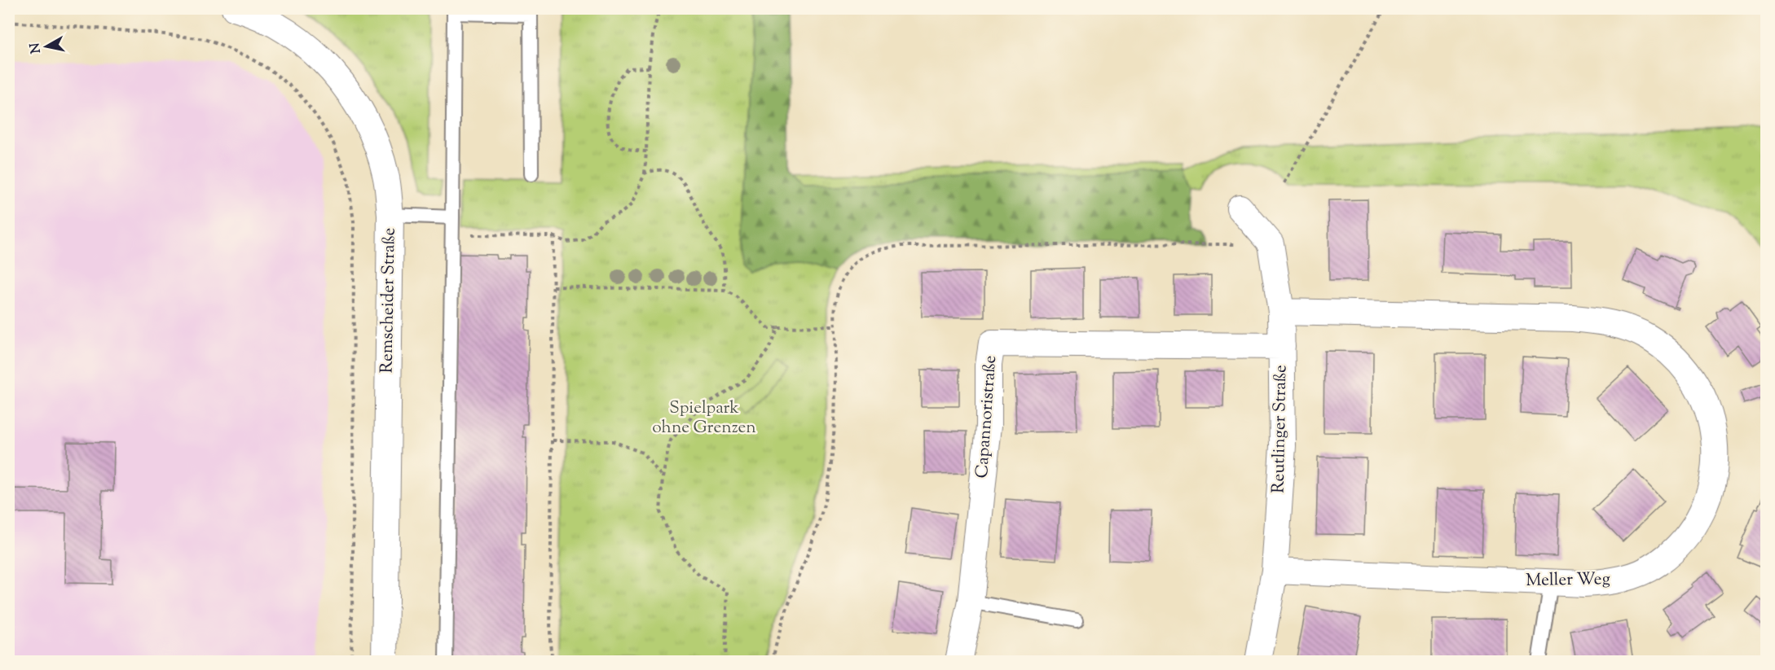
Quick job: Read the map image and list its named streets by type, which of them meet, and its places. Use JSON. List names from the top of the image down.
{
  "streets": {
    "street": [
      "Remscheider Straße",
      "Capannoristraße",
      "Reutlinger Straße",
      "Meller Weg"
    ]
  },
  "crossings": [
    ["Capannoristraße", "Reutlinger Straße"],
    ["Reutlinger Straße", "Meller Weg"]
  ],
  "parks": ["Spielpark ohne Grenzen"],
  "north": "left"
}
